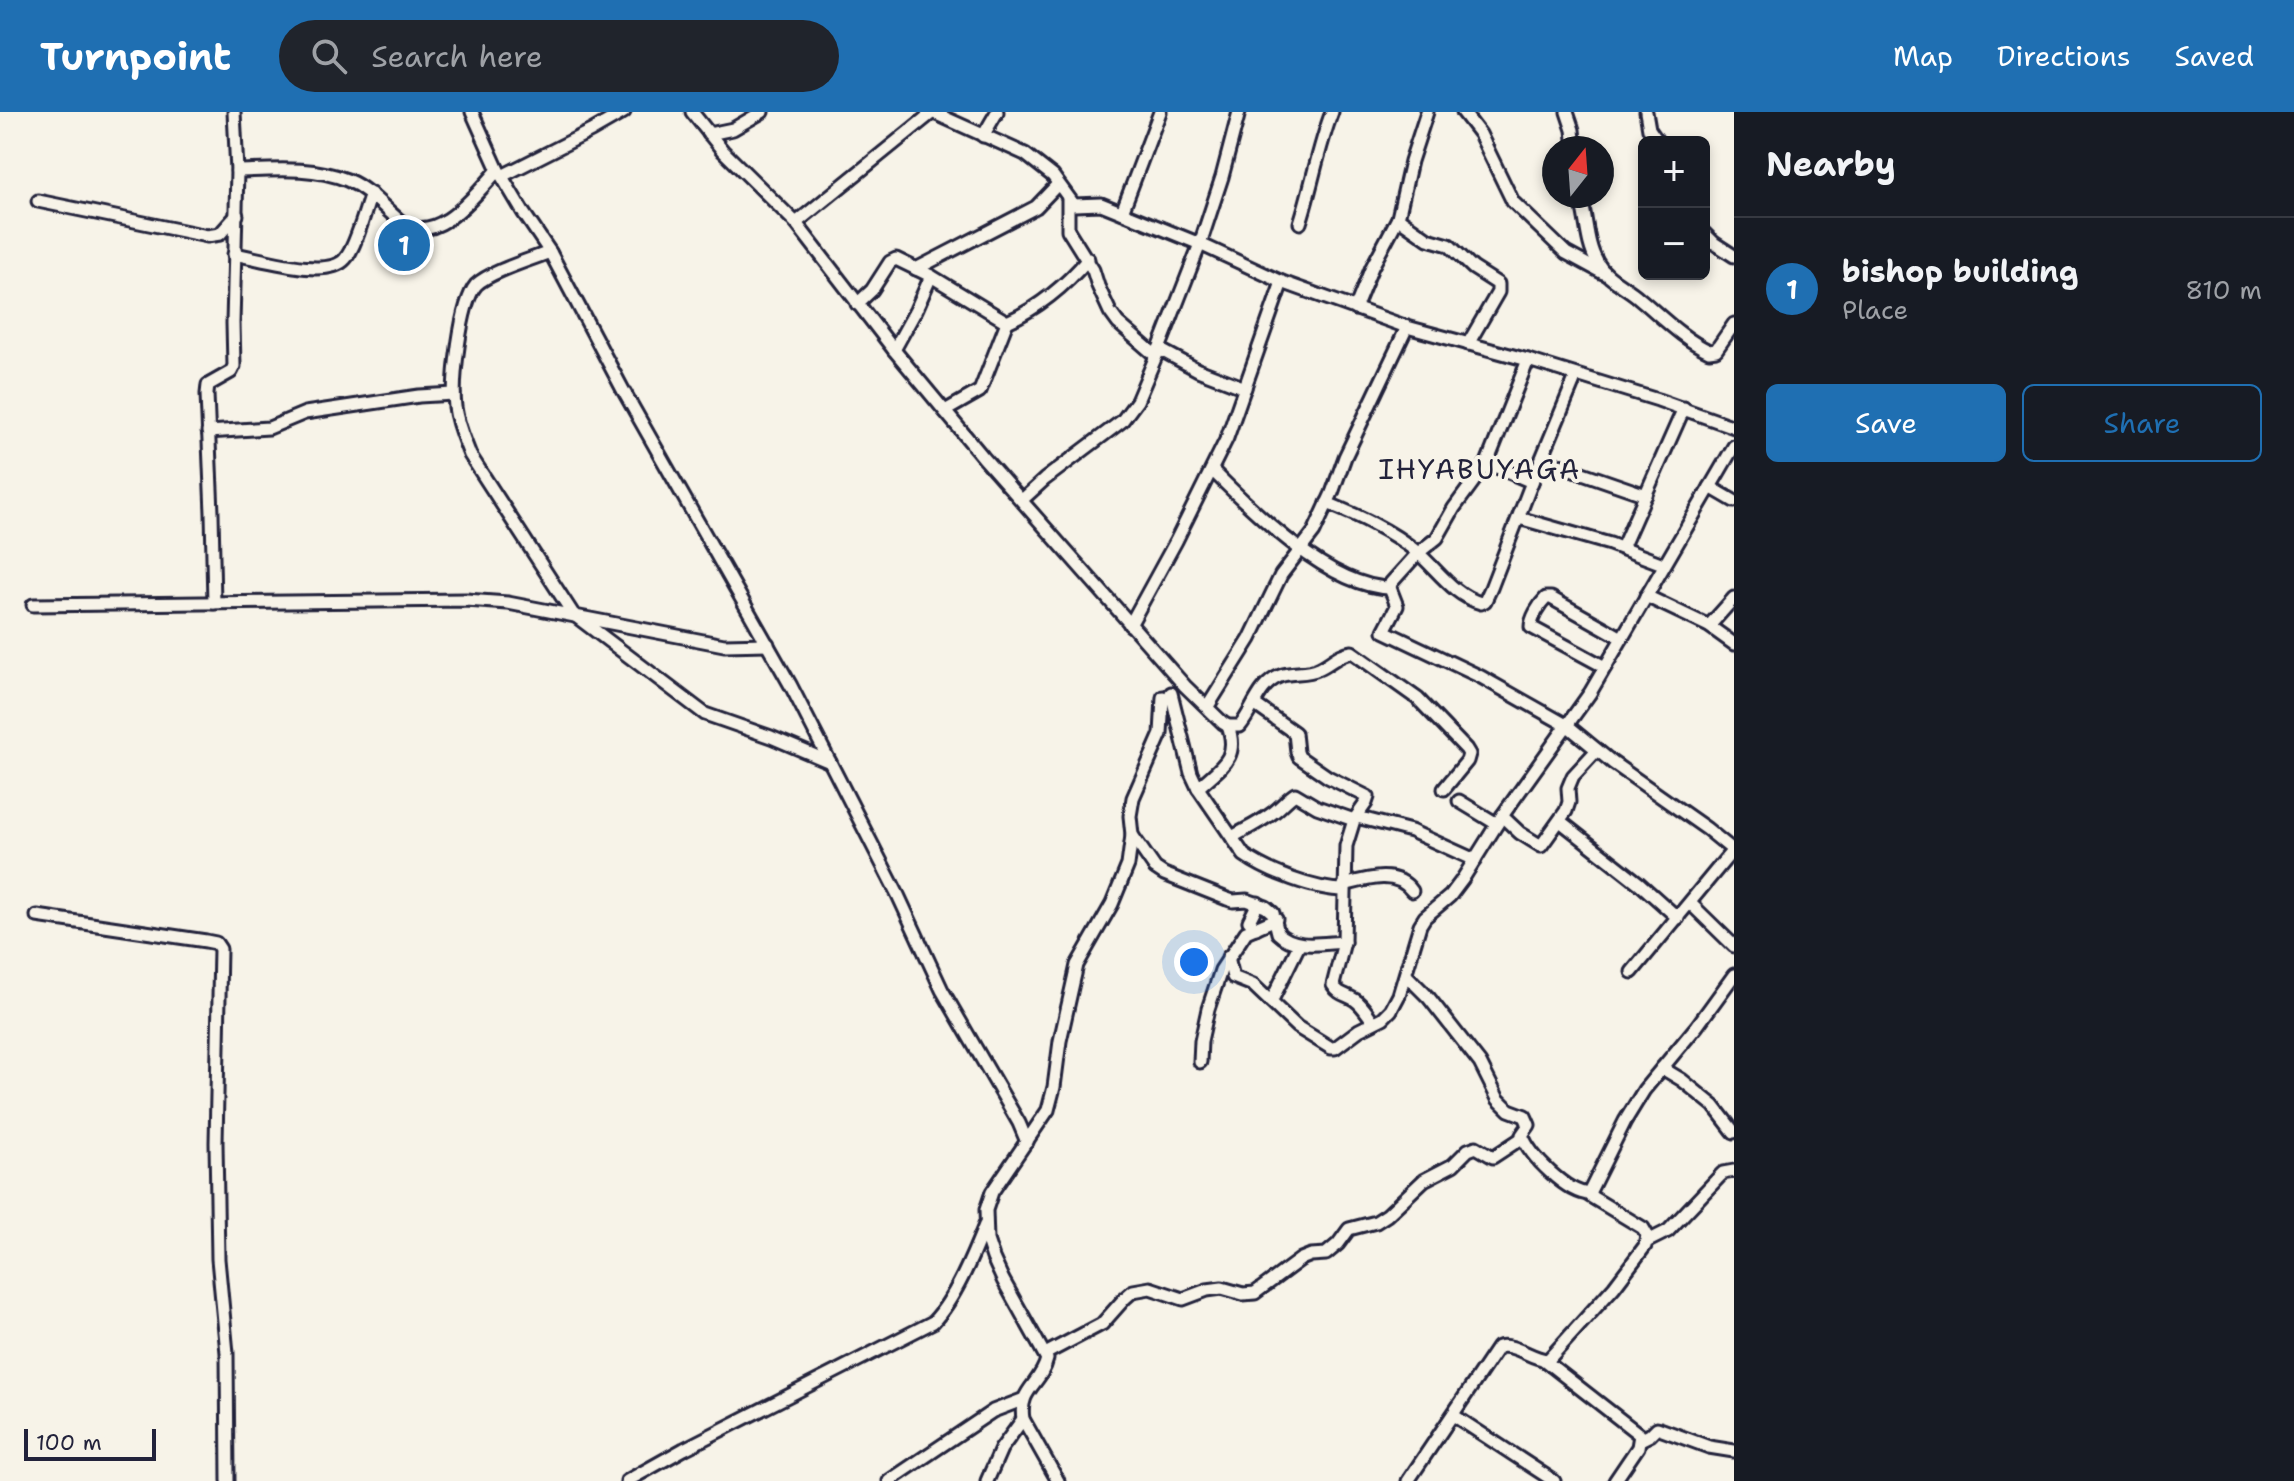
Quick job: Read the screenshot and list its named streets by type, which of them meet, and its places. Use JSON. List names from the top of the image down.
{
  "districts": ["IHYABUYAGA"],
  "scale_bar": "100 m",
  "north": "top",
  "page": {
    "header": "Turnpoint",
    "search": "Search here",
    "nav": ["Map", "Directions", "Saved"],
    "heading": "Nearby",
    "map_buttons": ["+", "−"],
    "pins": "1",
    "list": [
      {
        "mark": "1",
        "name": "bishop building",
        "note": "Place",
        "value": "810 m"
      }
    ],
    "buttons": ["Save", "Share"],
    "scale": "100 m"
  }
}
